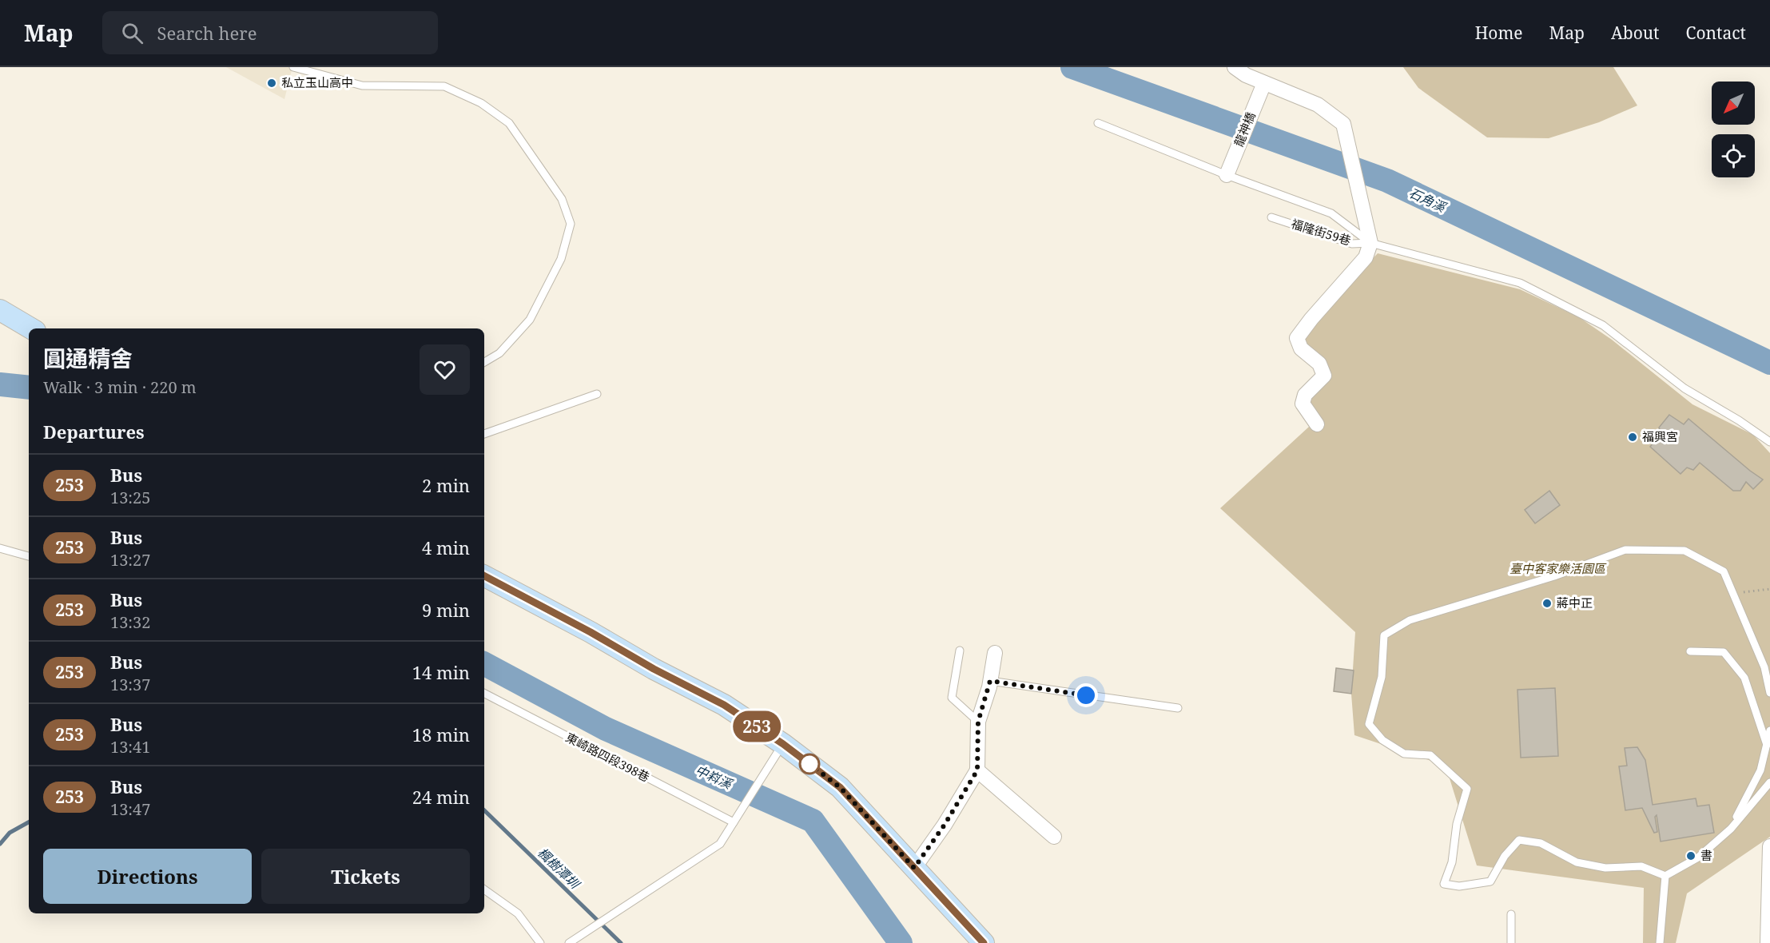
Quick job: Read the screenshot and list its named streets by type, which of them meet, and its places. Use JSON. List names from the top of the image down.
{
  "streets": {
    "street": ["龍神橋"],
    "lane": ["福隆街59巷", "東崎路四段398巷"]
  },
  "water": ["石角溪", "中嵙溪", "楓樹潭圳"],
  "parks": ["臺中客家樂活園區"],
  "places": [
    "私立玉山高中",
    "福興宮",
    "蔣中正",
    "書"
  ],
  "lines": ["bus line 253"],
  "north": "bottom left",
  "page": {
    "header": "Map",
    "search": "Search here",
    "nav": [
      "Home",
      "Map",
      "About",
      "Contact"
    ],
    "on_map": "253",
    "heading": [
      ["圓通精舍", "Walk · 3 min · 220 m"],
      "Departures"
    ],
    "list": [
      {
        "mark": "253",
        "name": "Bus",
        "note": "13:25",
        "value": "2 min"
      },
      {
        "mark": "253",
        "name": "Bus",
        "note": "13:27",
        "value": "4 min"
      },
      {
        "mark": "253",
        "name": "Bus",
        "note": "13:32",
        "value": "9 min"
      },
      {
        "mark": "253",
        "name": "Bus",
        "note": "13:37",
        "value": "14 min"
      },
      {
        "mark": "253",
        "name": "Bus",
        "note": "13:41",
        "value": "18 min"
      },
      {
        "mark": "253",
        "name": "Bus",
        "note": "13:47",
        "value": "24 min"
      }
    ],
    "buttons": ["Directions", "Tickets"]
  }
}
